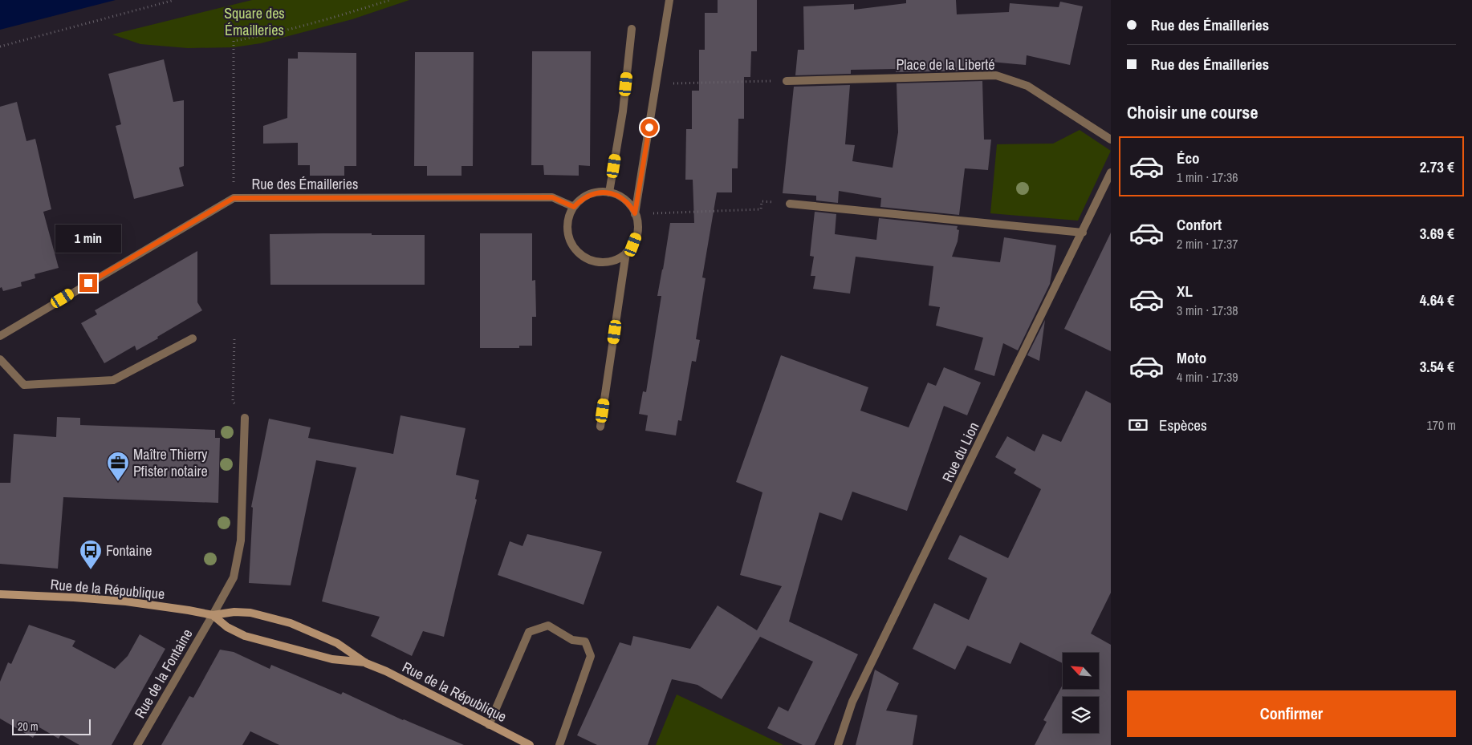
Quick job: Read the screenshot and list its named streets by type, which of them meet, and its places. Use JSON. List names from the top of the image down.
{
  "streets": {
    "main road": ["Rue de la République"],
    "street": [
      "Place de la Liberté",
      "Rue des Émailleries",
      "Rue du Lion",
      "Rue de la Fontaine"
    ]
  },
  "crossings": [
    ["Rue de la République", "Rue de la Fontaine"]
  ],
  "parks": ["Square des Émailleries"],
  "places": {
    "office": ["Maître Thierry Pfister notaire"],
    "bus stop": ["Fontaine"]
  },
  "scale_bar": "20 m",
  "north": "top left",
  "page": {
    "banner": ["Rue des Émailleries", "Rue des Émailleries"],
    "heading": "Choisir une course",
    "list": [
      {
        "name": "Éco",
        "note": "1 min · 17:36",
        "value": "2.73 €"
      },
      {
        "name": "Confort",
        "note": "2 min · 17:37",
        "value": "3.69 €"
      },
      {
        "name": "XL",
        "note": "3 min · 17:38",
        "value": "4.64 €"
      },
      {
        "name": "Moto",
        "note": "4 min · 17:39",
        "value": "3.54 €"
      }
    ],
    "bubble": "1 min",
    "pay": ["Espèces", "170 m"],
    "buttons": "Confirmer",
    "scale": "20 m"
  }
}
